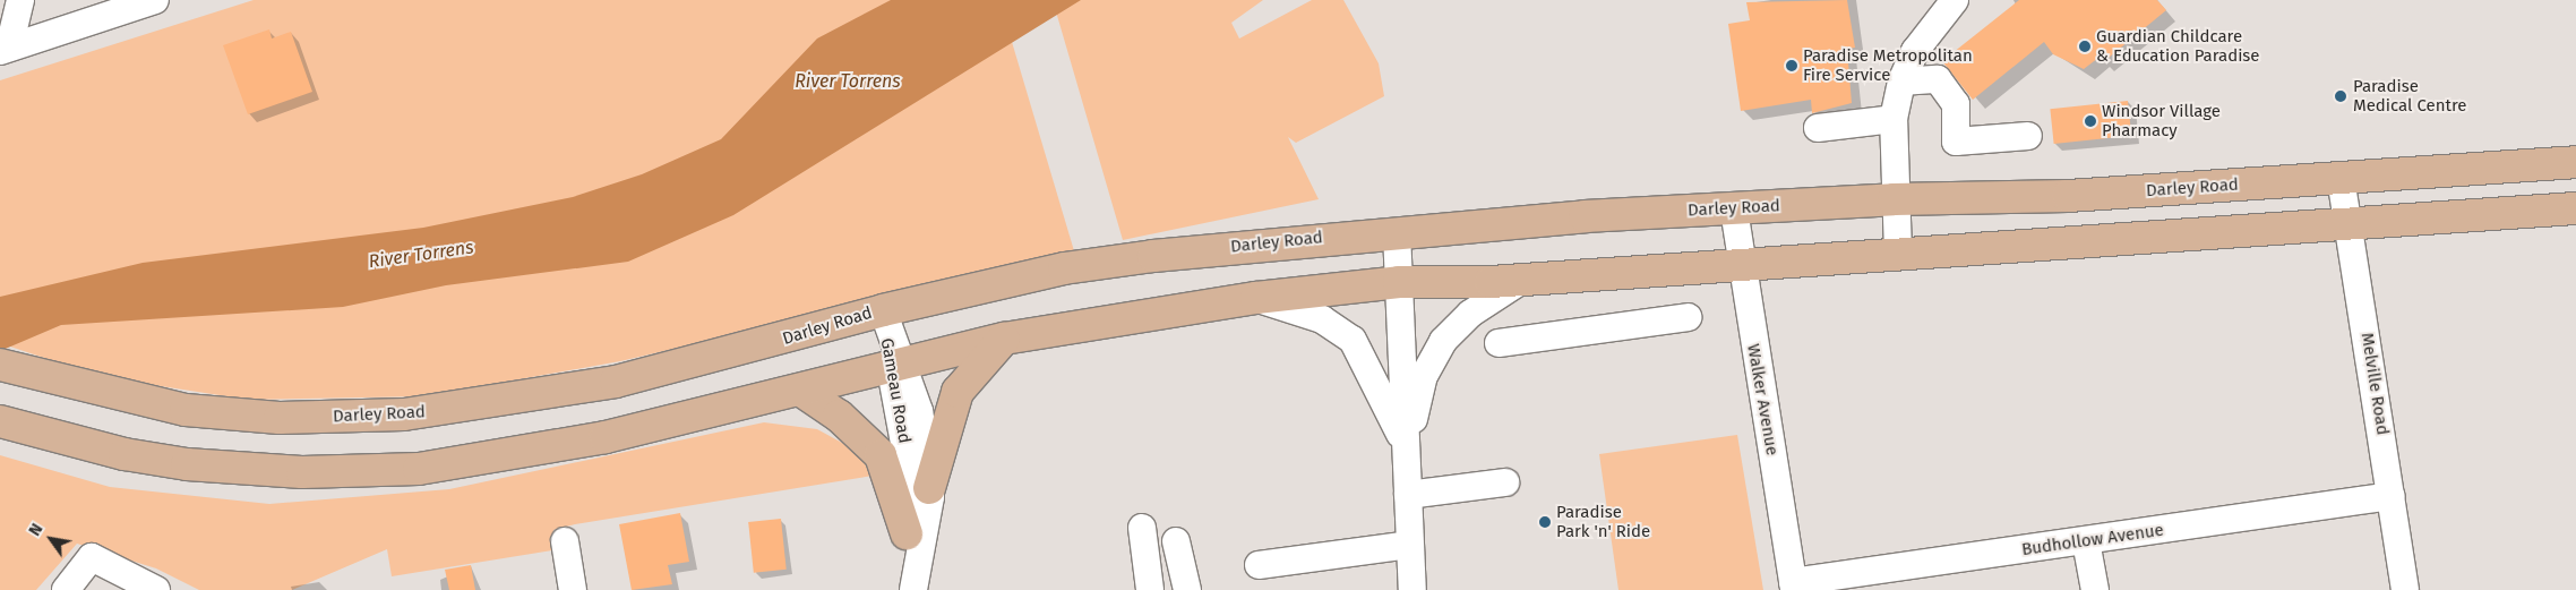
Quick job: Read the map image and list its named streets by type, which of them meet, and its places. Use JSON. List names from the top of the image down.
{
  "streets": {
    "main road": ["Darley Road"],
    "street": [
      "Melville Road",
      "Gameau Road",
      "Walker Avenue",
      "Budhollow Avenue"
    ]
  },
  "crossings": [
    ["Darley Road", "Melville Road"],
    ["Darley Road", "Gameau Road"],
    ["Darley Road", "Walker Avenue"],
    ["Melville Road", "Budhollow Avenue"],
    ["Walker Avenue", "Budhollow Avenue"]
  ],
  "water": ["River Torrens"],
  "places": [
    "Guardian Childcare & Education Paradise",
    "Paradise Metropolitan Fire Service",
    "Paradise Medical Centre",
    "Windsor Village Pharmacy",
    "Paradise Park 'n' Ride"
  ],
  "north": "top left"
}
